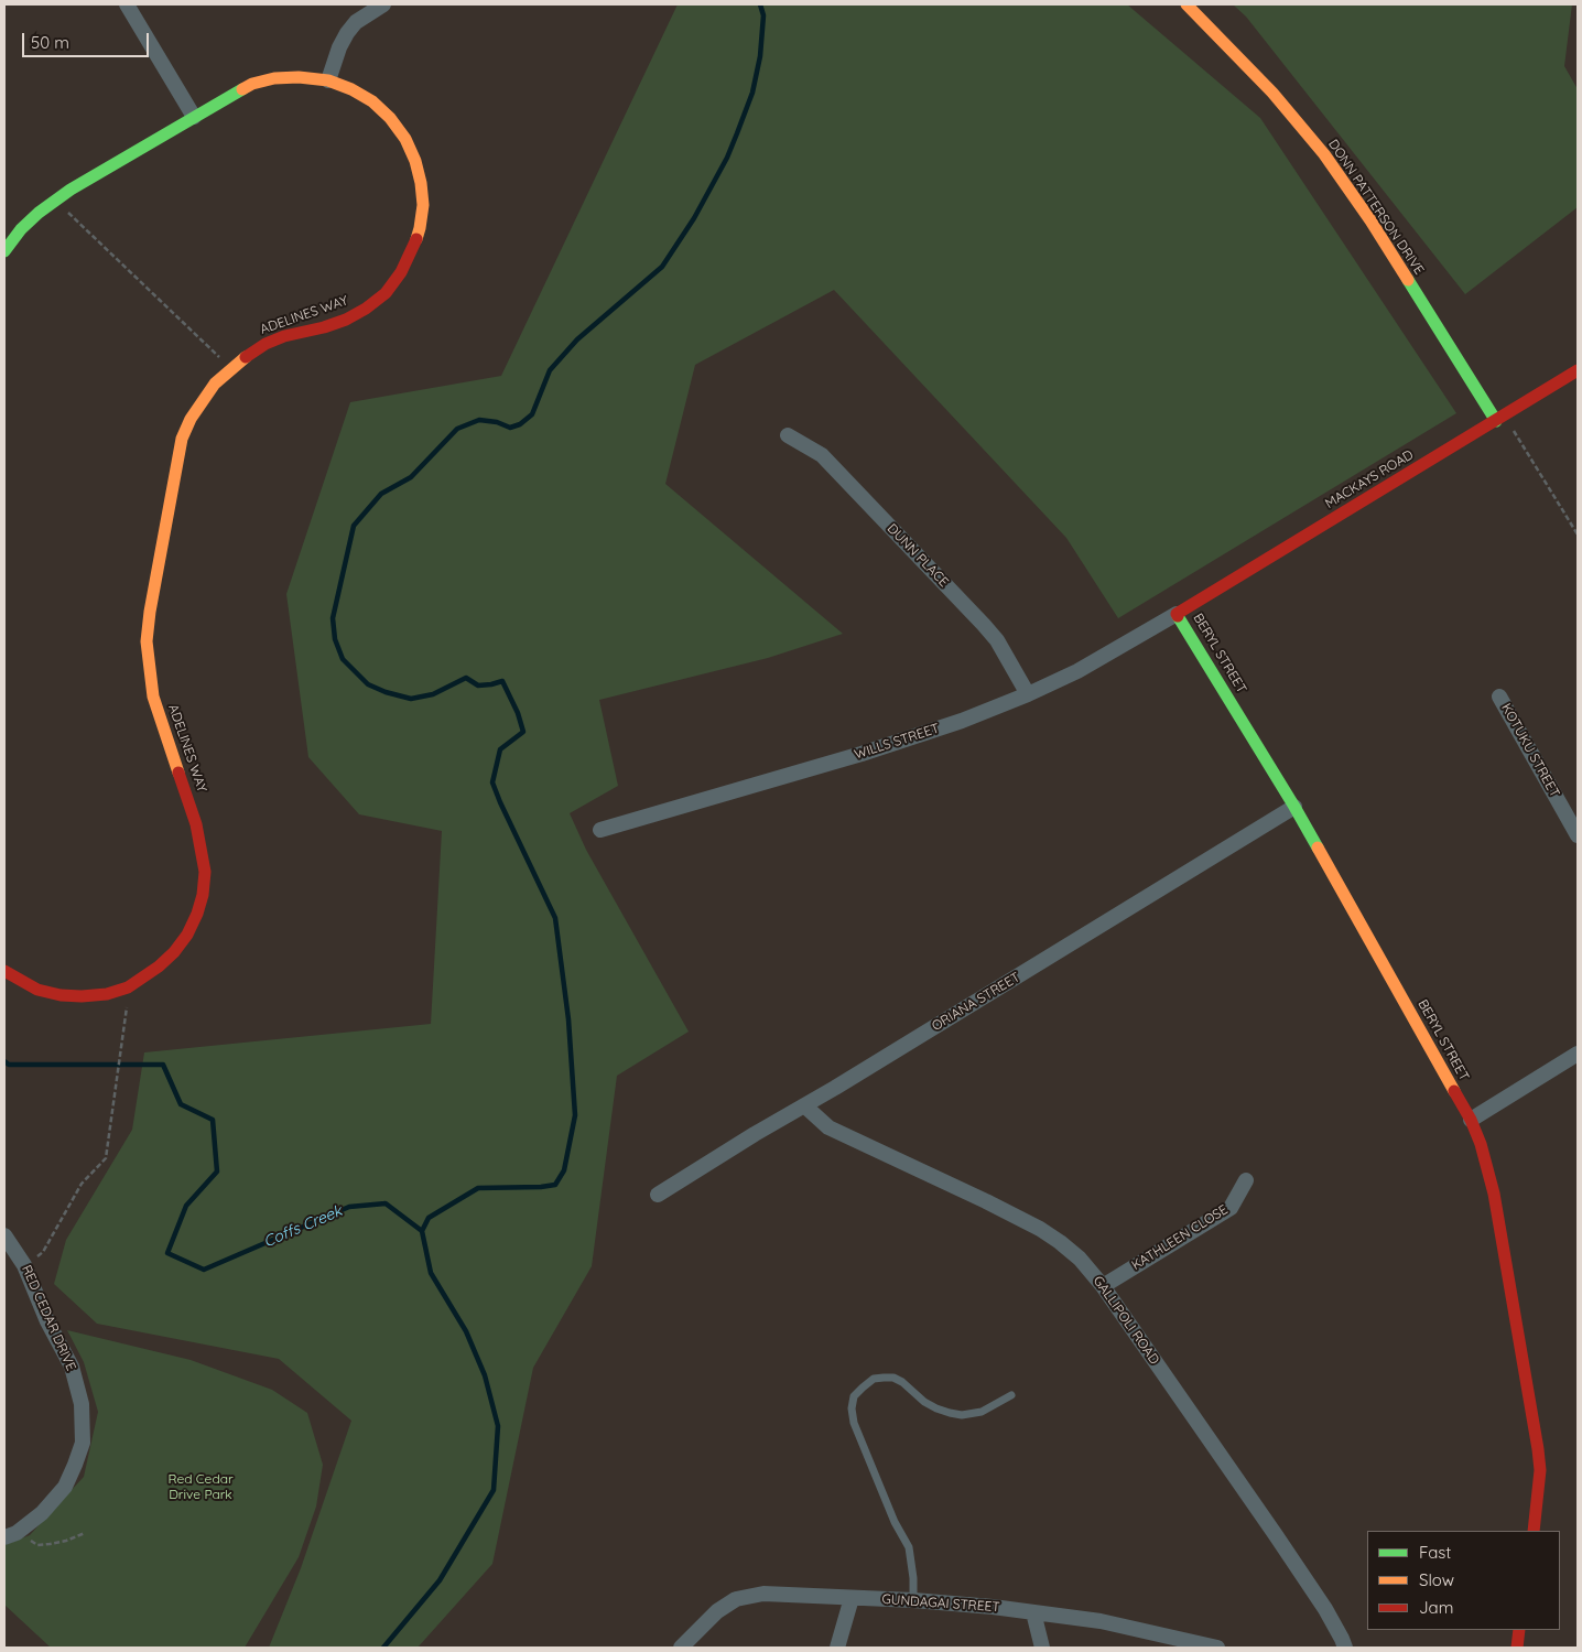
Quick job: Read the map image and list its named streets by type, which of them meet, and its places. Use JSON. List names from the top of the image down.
{
  "streets": {
    "main road": [
      "DONN PATTERSON DRIVE",
      "ADELINES WAY",
      "MACKAYS ROAD",
      "BERYL STREET"
    ],
    "street": [
      "DUNN PLACE",
      "WILLS STREET",
      "KOTUKU STREET",
      "ORIANA STREET",
      "KATHLEEN CLOSE",
      "RED CEDAR DRIVE",
      "GALLIPOLI ROAD",
      "GUNDAGAI STREET"
    ]
  },
  "crossings": [
    ["DONN PATTERSON DRIVE", "MACKAYS ROAD"],
    ["MACKAYS ROAD", "BERYL STREET"],
    ["MACKAYS ROAD", "WILLS STREET"],
    ["DUNN PLACE", "WILLS STREET"],
    ["BERYL STREET", "WILLS STREET"],
    ["BERYL STREET", "ORIANA STREET"],
    ["ORIANA STREET", "GALLIPOLI ROAD"],
    ["KATHLEEN CLOSE", "GALLIPOLI ROAD"]
  ],
  "water": ["Coffs Creek"],
  "parks": ["Red Cedar Drive Park"],
  "legend": ["Fast", "Slow", "Jam"],
  "scale_bar": "50 m"
}
